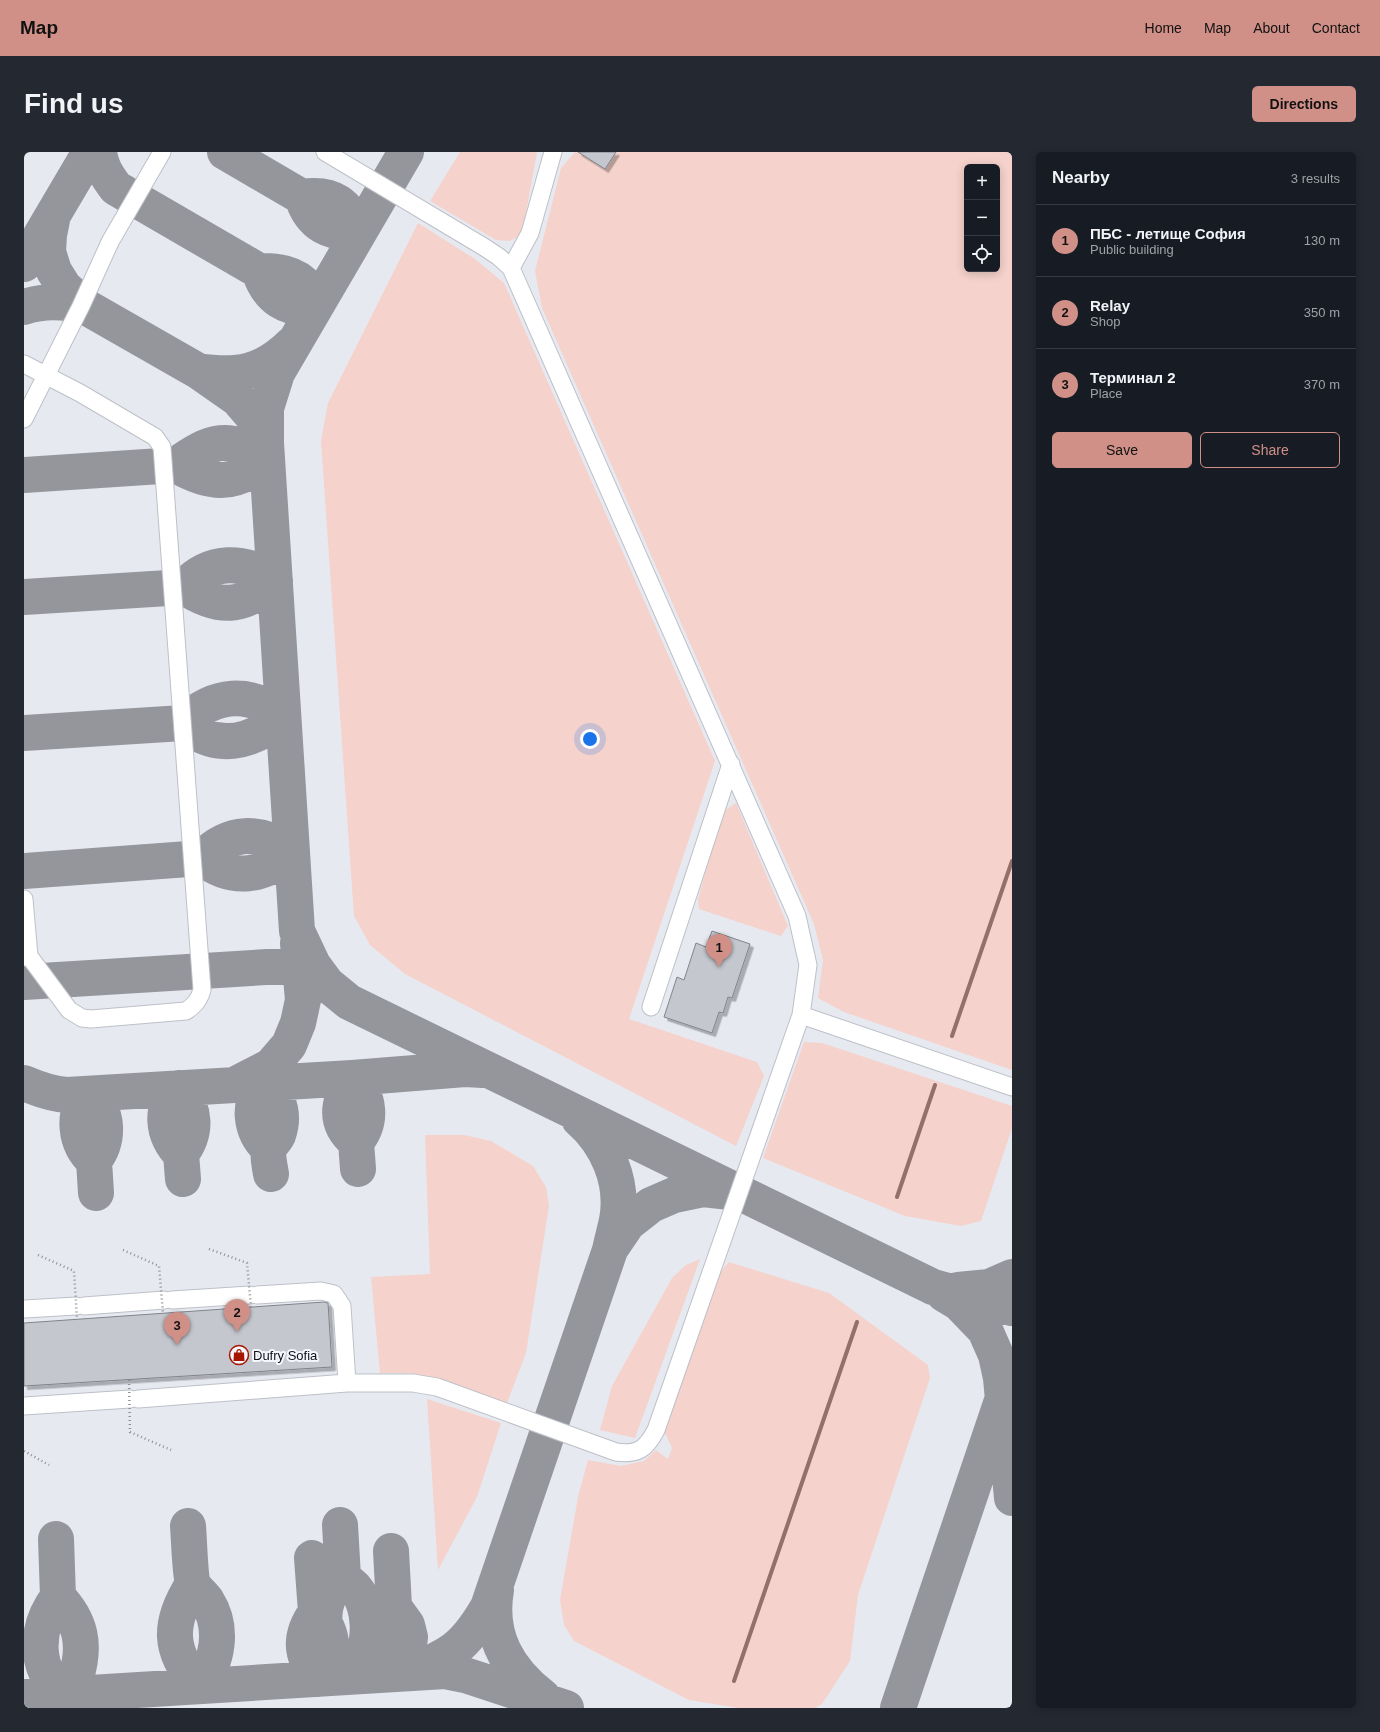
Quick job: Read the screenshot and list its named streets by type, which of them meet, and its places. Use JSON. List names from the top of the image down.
{
  "places": {
    "shop": ["Dufry Sofia"]
  },
  "page": {
    "header": "Map",
    "nav": [
      "Home",
      "Map",
      "About",
      "Contact"
    ],
    "buttons": [
      "Directions",
      ["Save", "Share"]
    ],
    "title": "Find us",
    "heading": ["Nearby", "3 results"],
    "map_buttons": ["+", "−"],
    "list": [
      {
        "mark": "1",
        "name": "ПБС - летище София",
        "note": "Public building",
        "value": "130 m"
      },
      {
        "mark": "2",
        "name": "Relay",
        "note": "Shop",
        "value": "350 m"
      },
      {
        "mark": "3",
        "name": "Терминал 2",
        "note": "Place",
        "value": "370 m"
      }
    ],
    "pins": ["1", "2", "3"]
  }
}
